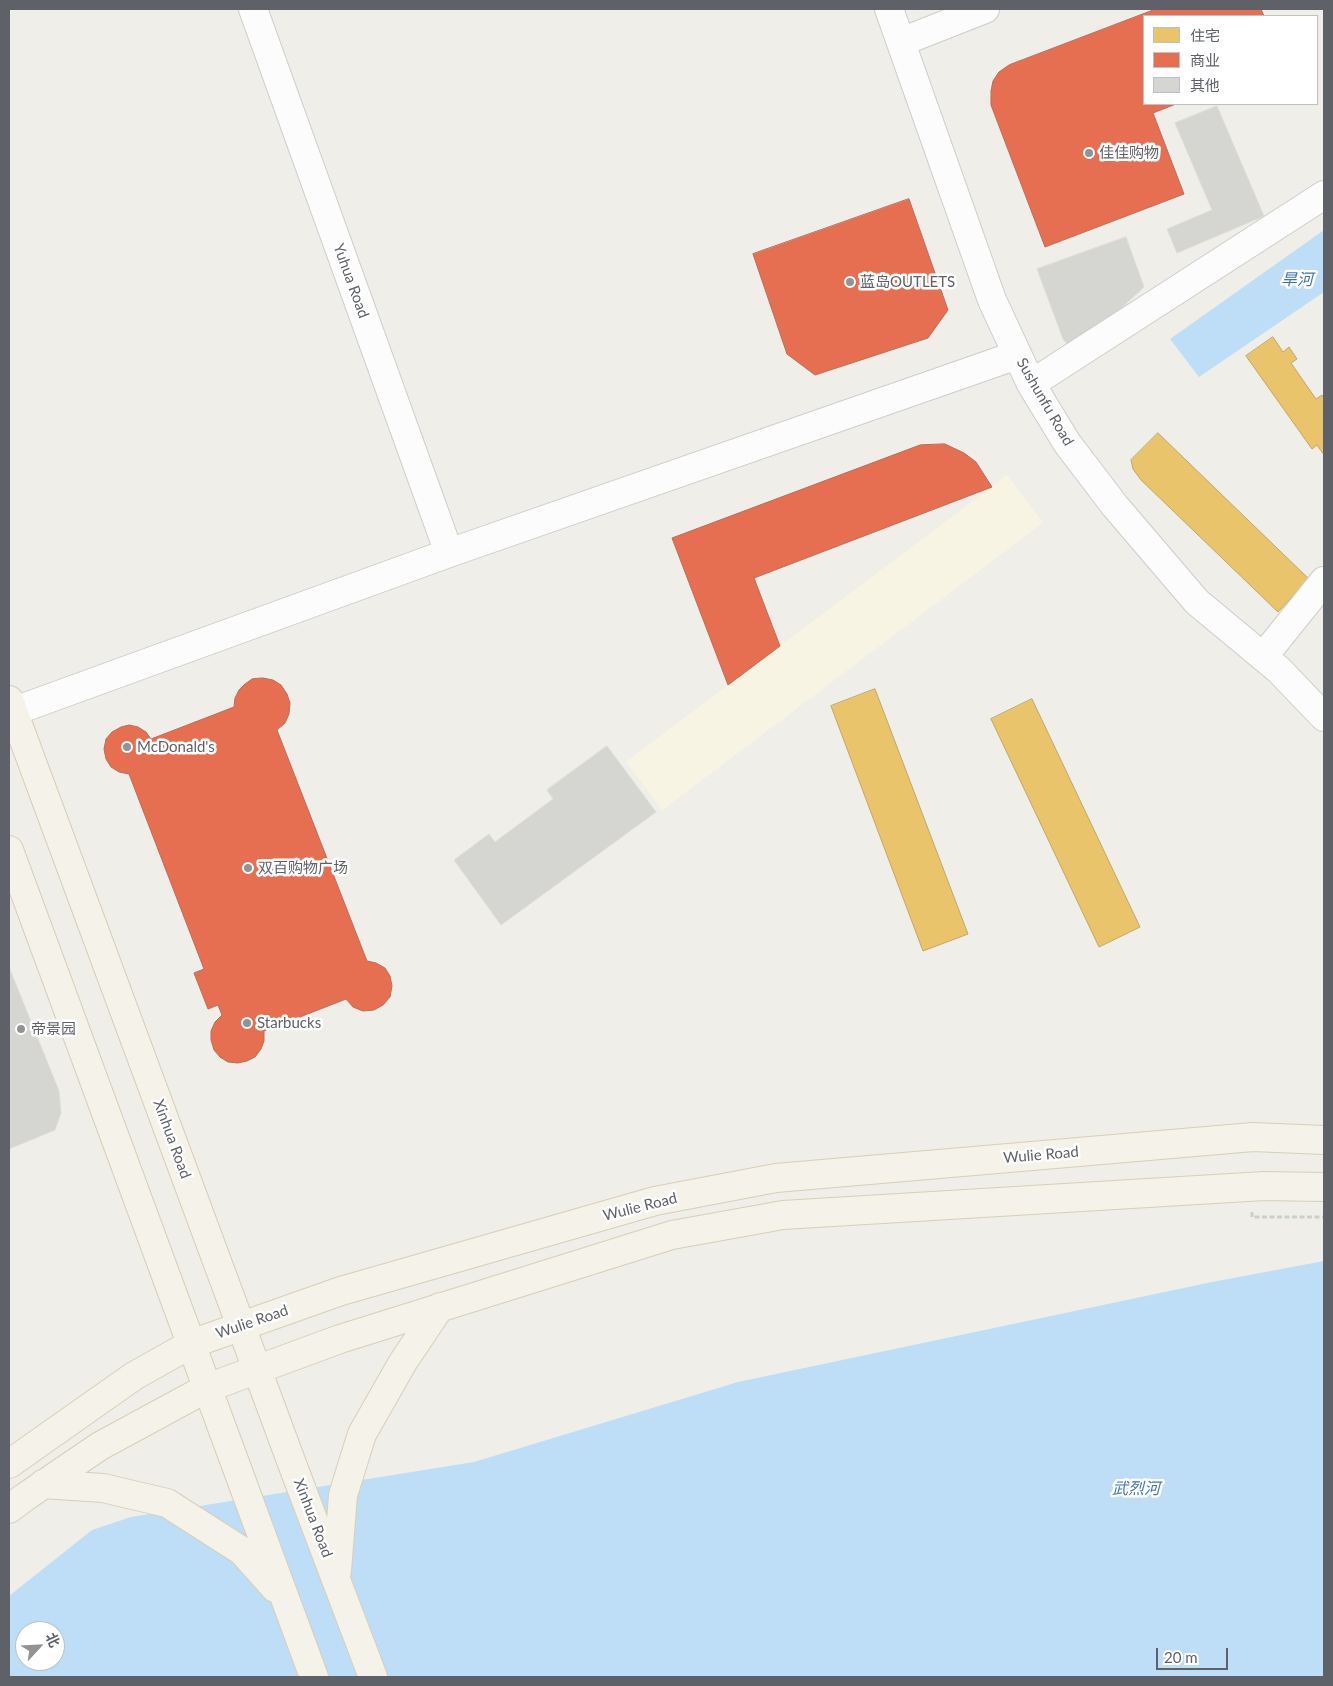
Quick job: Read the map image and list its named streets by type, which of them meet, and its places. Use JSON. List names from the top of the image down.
{
  "streets": {
    "main road": ["Xinhua Road", "Wulie Road"],
    "street": ["Yuhua Road", "Sushunfu Road"]
  },
  "crossings": [
    ["Xinhua Road", "Wulie Road"]
  ],
  "water": ["旱河", "武烈河"],
  "places": [
    "佳佳购物",
    "蓝岛OUTLETS",
    "McDonald's",
    "双百购物广场",
    "Starbucks",
    "帝景园"
  ],
  "legend": ["住宅", "商业", "其他"],
  "scale_bar": "20 m",
  "north": "top right"
}
